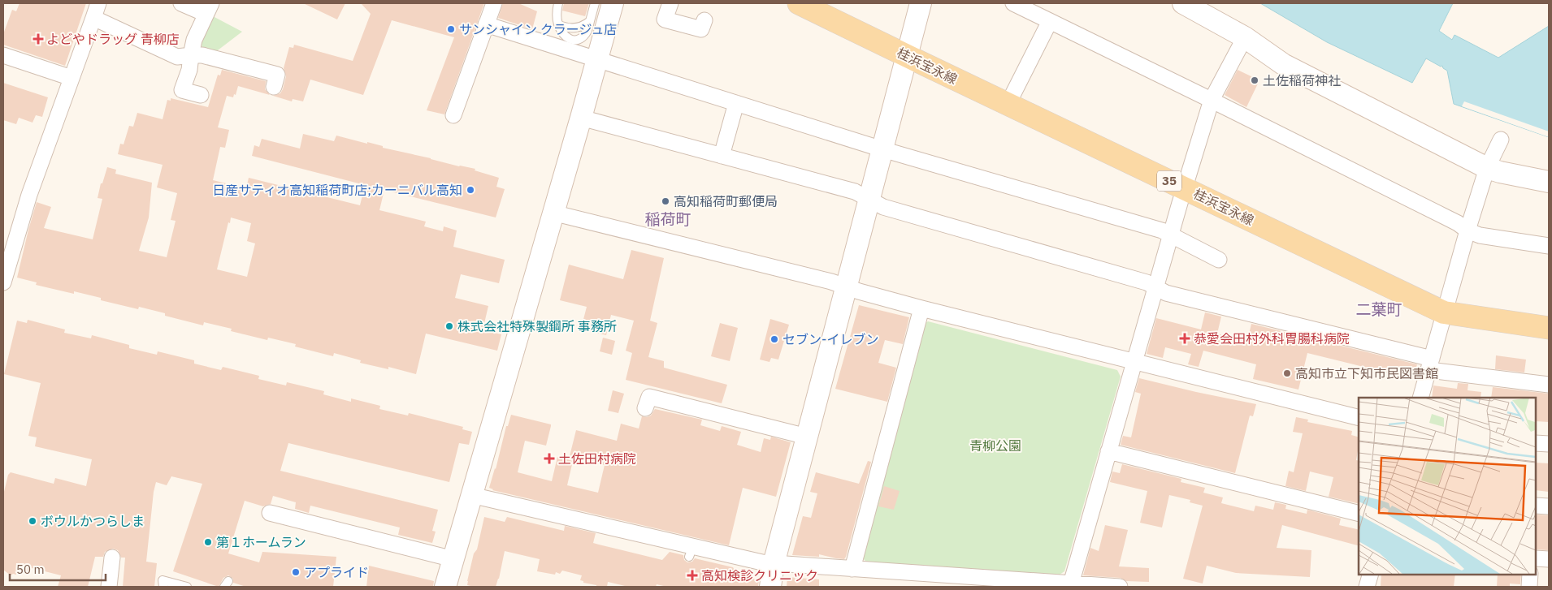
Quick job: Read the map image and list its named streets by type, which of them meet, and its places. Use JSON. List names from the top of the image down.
{
  "streets": {
    "main road": ["桂浜宝永線", "35"]
  },
  "districts": ["稲荷町", "二葉町"],
  "parks": ["青柳公園"],
  "places": {
    "other": [
      "サンシャイン クラージュ店",
      "土佐稲荷神社",
      "日産サティオ高知稲荷町店;カーニバル高知",
      "高知稲荷町郵便局",
      "株式会社特殊製鋼所 事務所",
      "セブン-イレブン",
      "高知市立下知市民図書館",
      "ボウルかつらしま",
      "第１ホームラン",
      "アプライド"
    ],
    "health": [
      "よどやドラッグ 青柳店",
      "恭愛会田村外科胃腸科病院",
      "土佐田村病院",
      "高知検診クリニック"
    ]
  },
  "scale_bar": "50 m"
}
